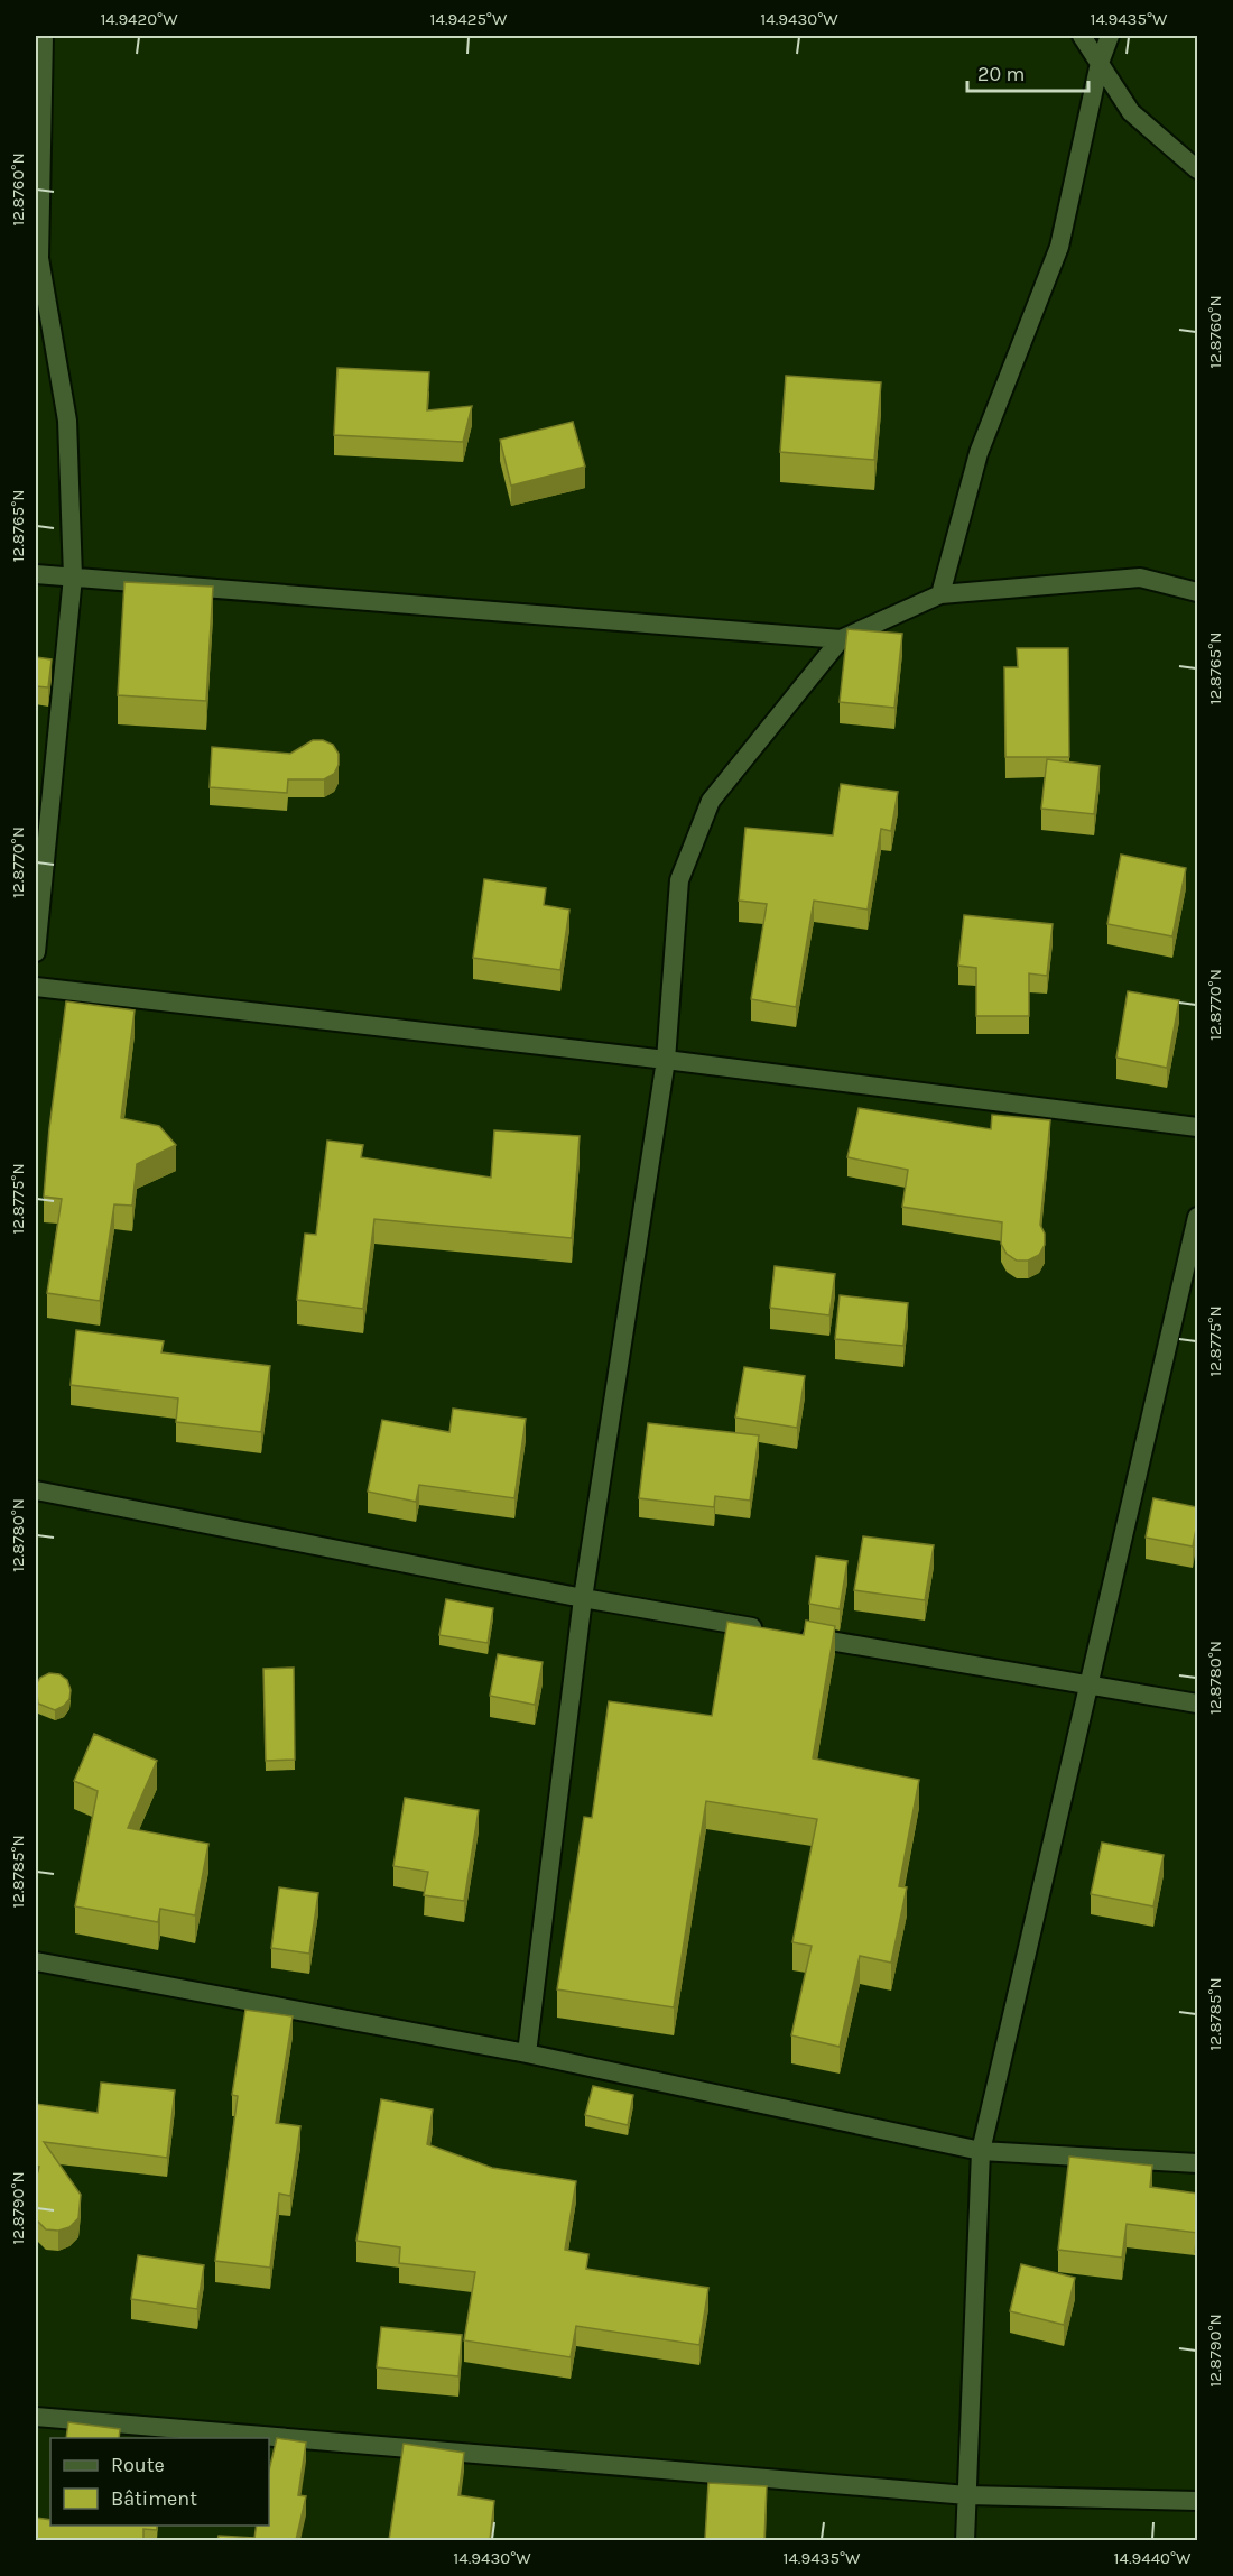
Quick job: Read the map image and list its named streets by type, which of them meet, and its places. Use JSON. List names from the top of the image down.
{
  "legend": ["Route", "Bâtiment"],
  "scale_bar": "20 m",
  "coordinates": [
    "14.9420°W",
    "14.9425°W",
    "14.9430°W",
    "14.9435°W",
    "12.8760°N",
    "12.8765°N",
    "12.8770°N",
    "12.8775°N",
    "12.8780°N",
    "12.8785°N",
    "12.8790°N",
    "14.9440°W"
  ]
}
